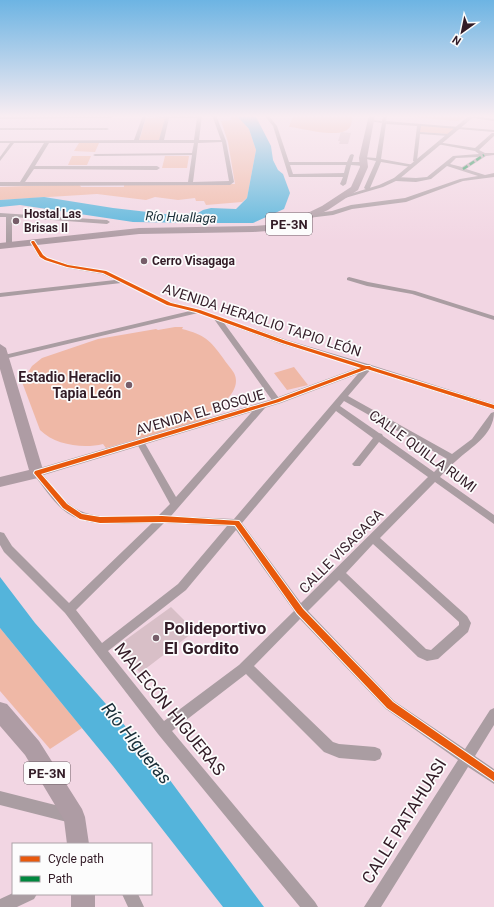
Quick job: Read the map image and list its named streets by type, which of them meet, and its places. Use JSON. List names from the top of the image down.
{
  "streets": {
    "highway": ["PE-3N", "AVENIDA EL BOSQUE"],
    "street": [
      "AVENIDA HERACLIO TAPIO LEÓN",
      "CALLE QUILLA RUMI",
      "CALLE VISAGAGA",
      "MALECÓN HIGUERAS",
      "CALLE PATAHUASI"
    ]
  },
  "crossings": [
    ["PE-3N", "AVENIDA HERACLIO TAPIO LEÓN"],
    ["AVENIDA HERACLIO TAPIO LEÓN", "AVENIDA EL BOSQUE"],
    ["CALLE QUILLA RUMI", "CALLE VISAGAGA"],
    ["CALLE VISAGAGA", "MALECÓN HIGUERAS"]
  ],
  "water": ["Río Huallaga", "Río Higueras"],
  "places": [
    "Hostal Las Brisas II",
    "Cerro Visagaga",
    "Estadio Heraclio Tapia León",
    "Polideportivo El Gordito"
  ],
  "legend": ["Cycle path", "Path"],
  "north": "bottom left"
}
